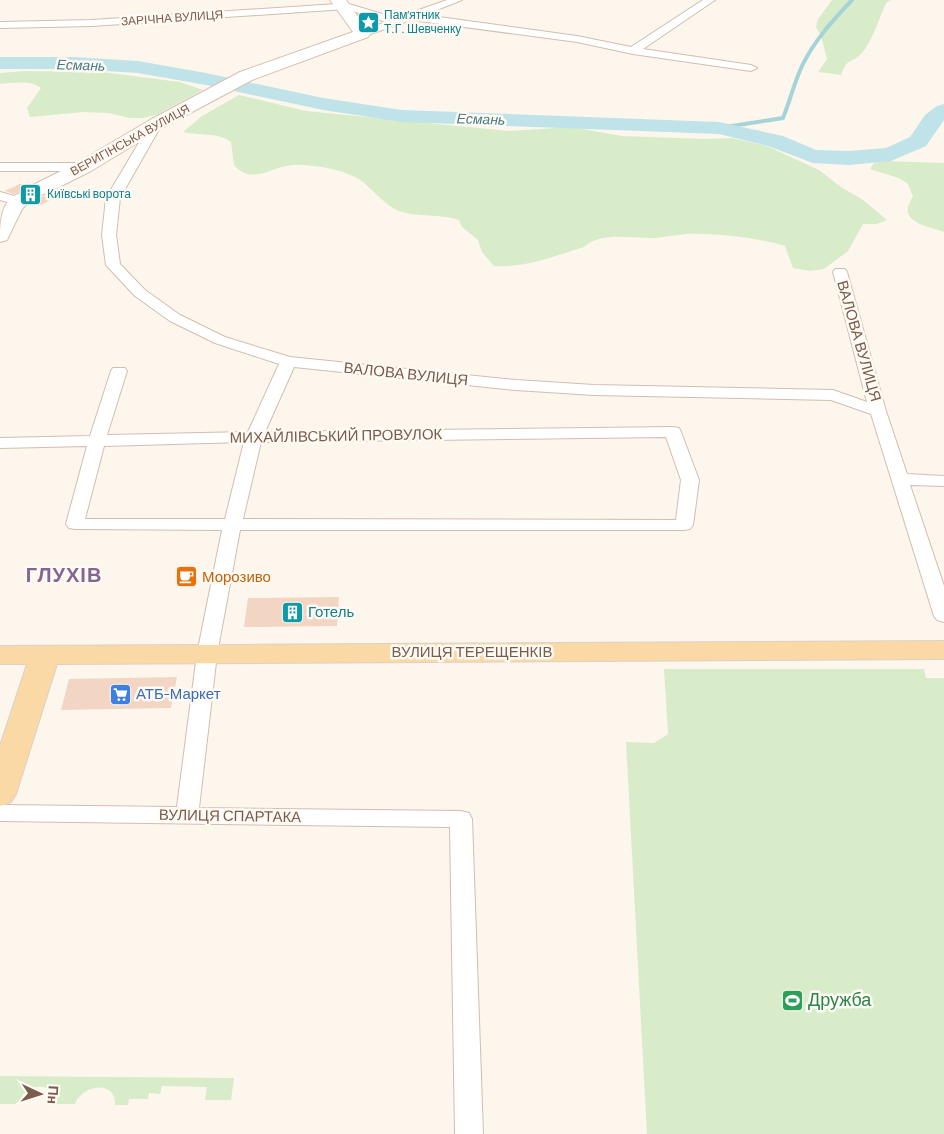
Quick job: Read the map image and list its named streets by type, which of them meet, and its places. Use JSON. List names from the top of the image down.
{
  "streets": {
    "main road": ["ВУЛИЦЯ ТЕРЕЩЕНКІВ"],
    "street": [
      "ЗАРІЧНА ВУЛИЦЯ",
      "ВЕРИГІНСЬКА ВУЛИЦЯ",
      "ВАЛОВА ВУЛИЦЯ",
      "МИХАЙЛІВСЬКИЙ ПРОВУЛОК",
      "ВУЛИЦЯ СПАРТАКА"
    ]
  },
  "crossings": [
    ["ВЕРИГІНСЬКА ВУЛИЦЯ", "ВАЛОВА ВУЛИЦЯ"]
  ],
  "districts": ["ГЛУХІВ"],
  "water": ["Есмань"],
  "places": {
    "place": ["Пам’ятник Т.Г. Шевченку"],
    "building": ["Київські ворота", "Готель"],
    "cafe": ["Морозиво"],
    "supermarket": ["АТБ-Маркет"],
    "sports": ["Дружба"]
  },
  "north": "right"
}
